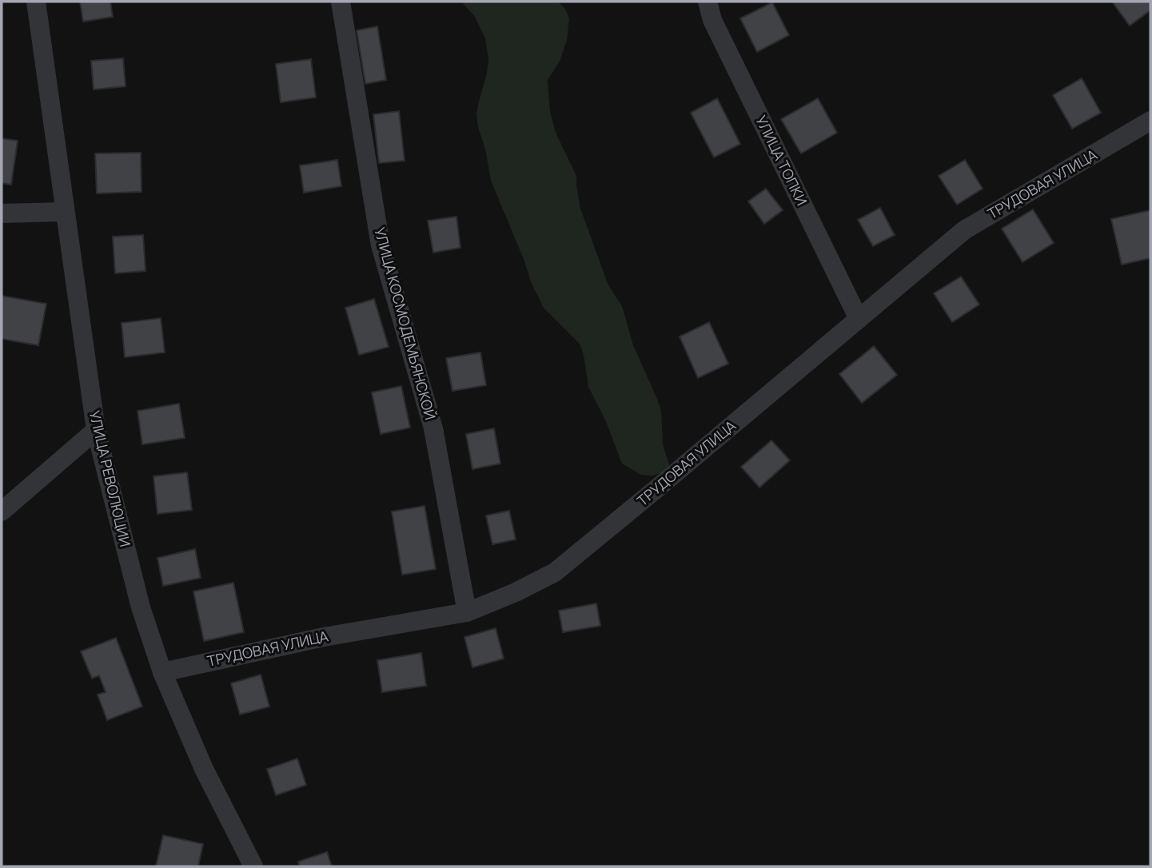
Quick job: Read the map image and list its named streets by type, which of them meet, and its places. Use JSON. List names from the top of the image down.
{
  "streets": {
    "street": [
      "УЛИЦА ТОПКИ",
      "ТРУДОВАЯ УЛИЦА",
      "УЛИЦА КОСМОДЕМЬЯНСКОЙ",
      "УЛИЦА РЕВОЛЮЦИИ"
    ]
  },
  "crossings": [
    ["УЛИЦА ТОПКИ", "ТРУДОВАЯ УЛИЦА"],
    ["ТРУДОВАЯ УЛИЦА", "УЛИЦА КОСМОДЕМЬЯНСКОЙ"],
    ["ТРУДОВАЯ УЛИЦА", "УЛИЦА РЕВОЛЮЦИИ"]
  ]
}
